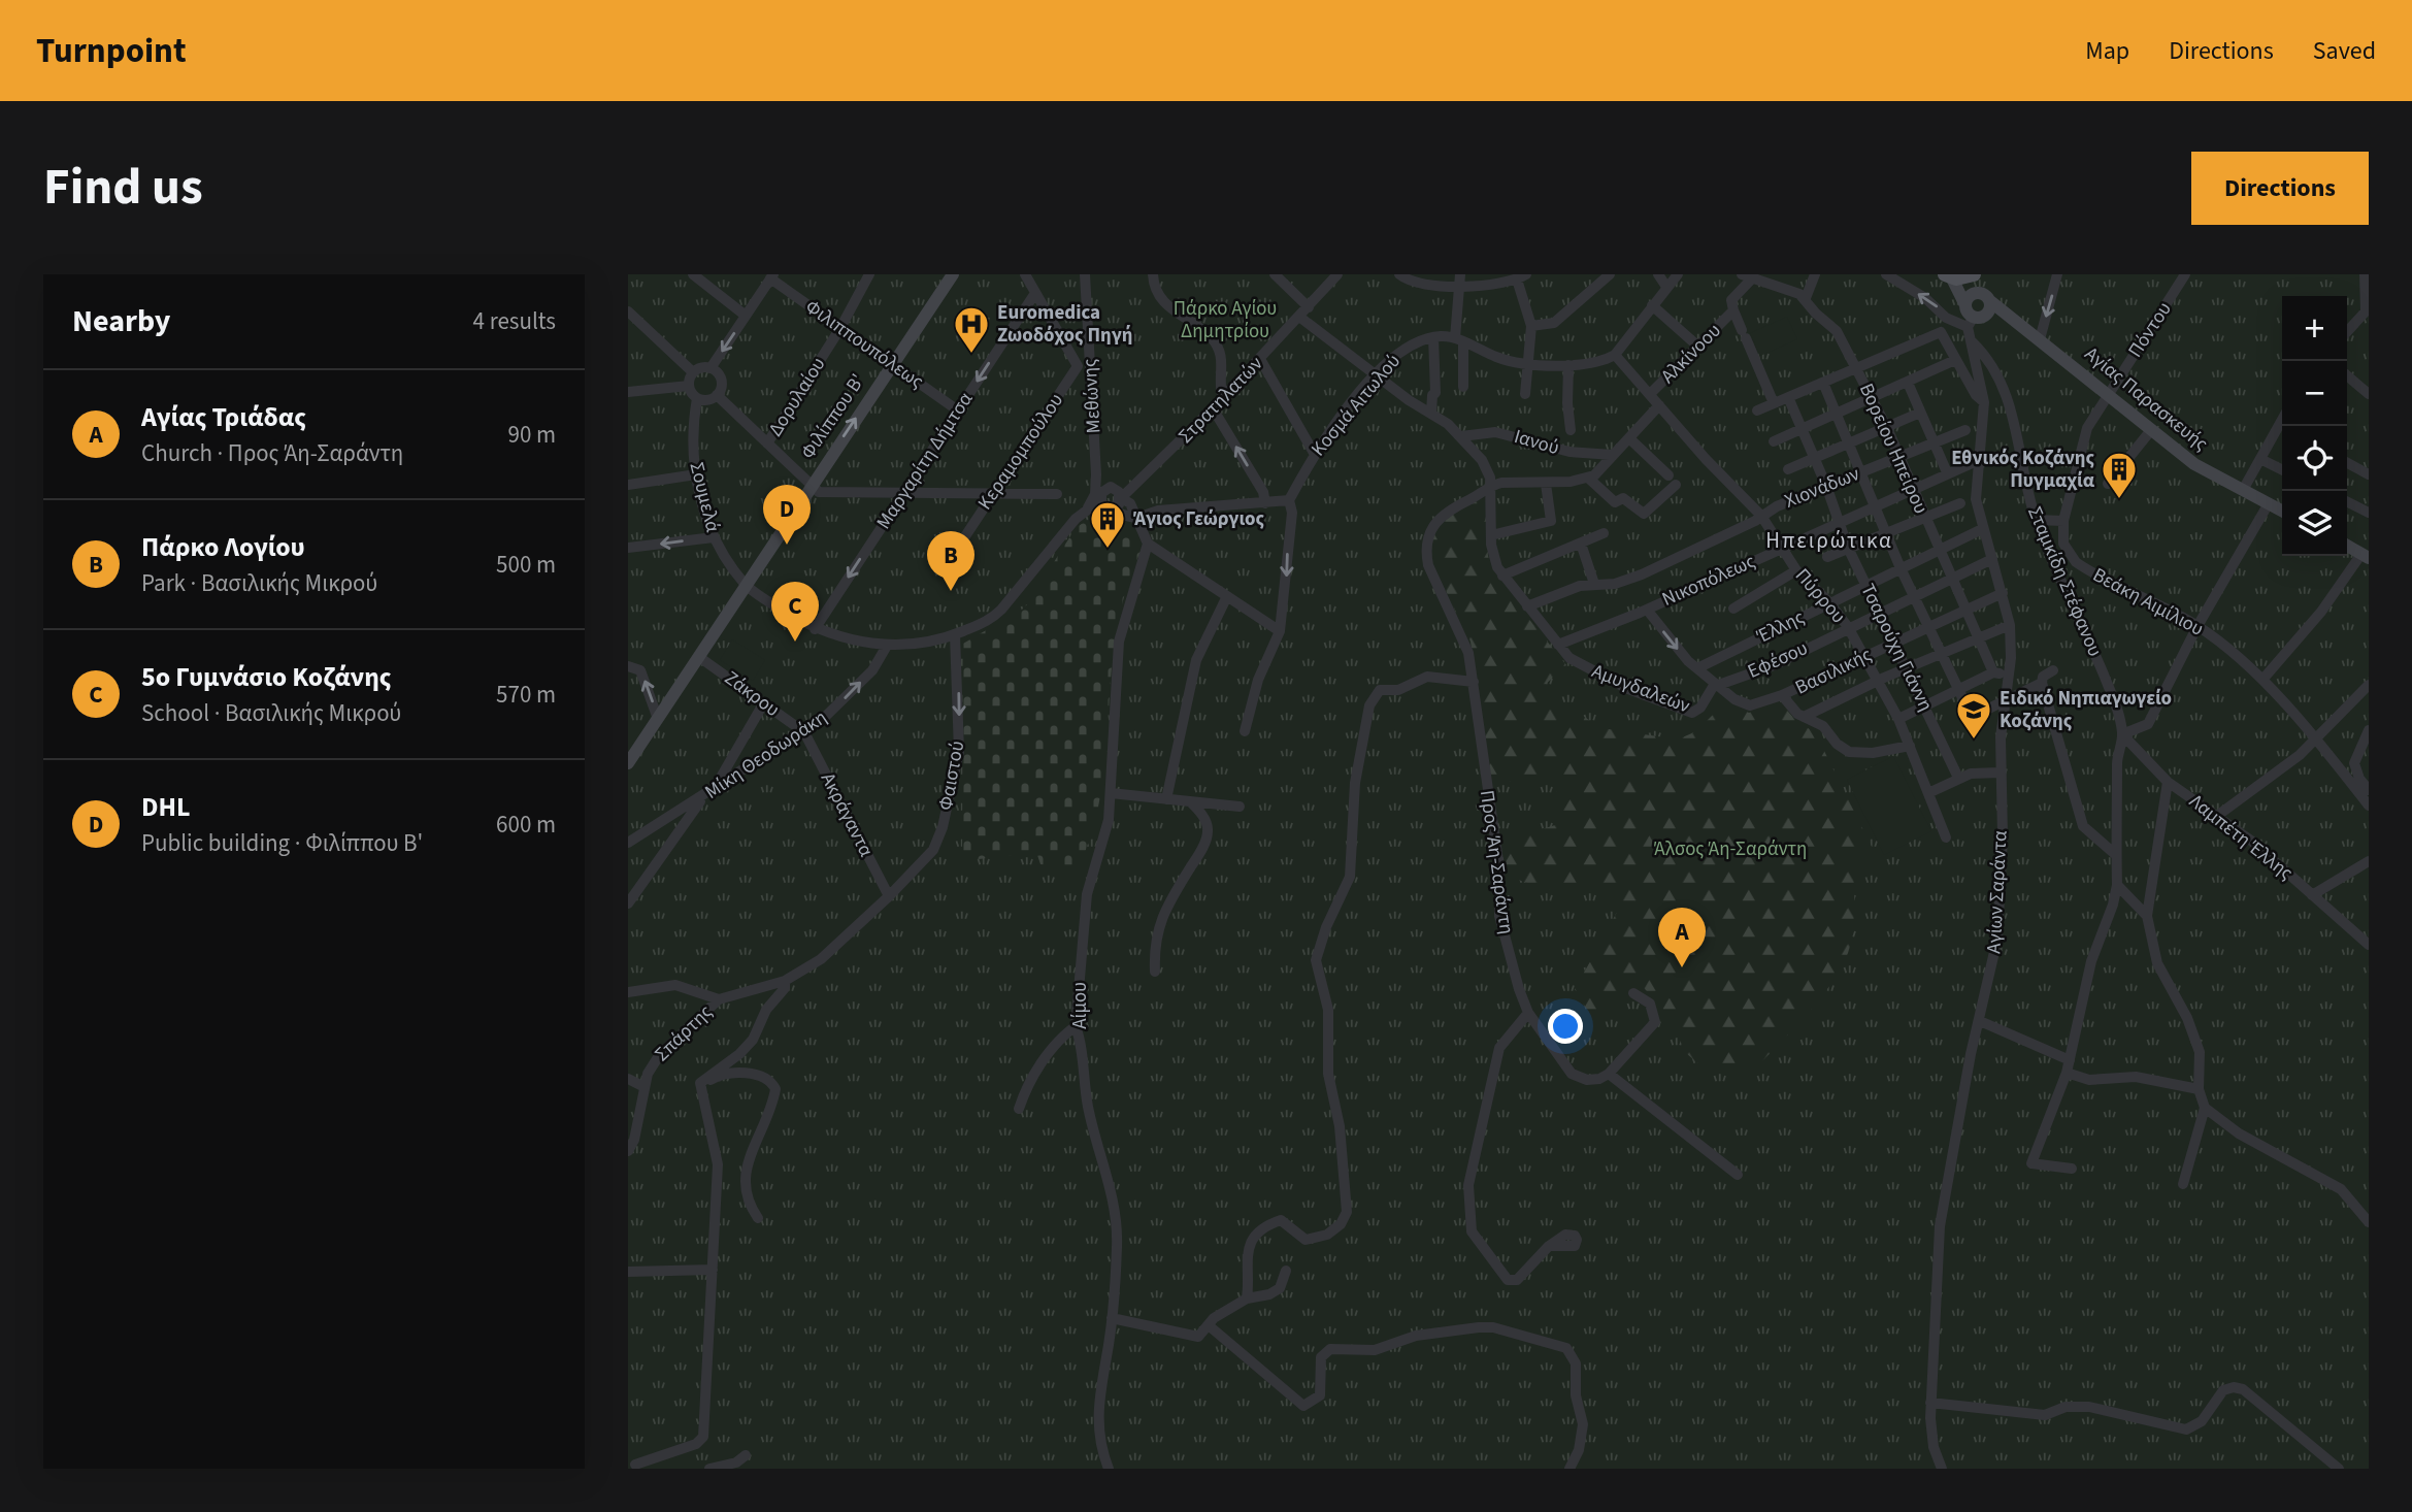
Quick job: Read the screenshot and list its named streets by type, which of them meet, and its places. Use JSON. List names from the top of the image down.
{
  "streets": {
    "main road": ["Αγίας Παρασκευής", "Φιλίππου Β'"],
    "street": [
      "Πόντου",
      "Φιλιππουπόλεως",
      "Αλκίνοου",
      "Μεθώνης",
      "Δορυλαίου",
      "Στρατηλατών",
      "Κοσμά Αιτωλού",
      "Ιανού",
      "Βορείου Ηπείρου",
      "Κεραμομπούλου",
      "Μαργαρίτη Δήμτσα",
      "Χιονάδων",
      "Σουμελά",
      "Νικοπόλεως",
      "Σταμκίδη Στέφανου",
      "Πύρρου",
      "Βεάκη Αιμίλιου",
      "Έλλης",
      "Τσαρούχη Γιάννη",
      "Εφέσου",
      "Βασιλικής",
      "Αμυγδαλεών",
      "Ζάκρου",
      "Μίκη Θεοδωράκη",
      "Φαιστού",
      "Ακράγαντα",
      "Λαμπέτη Έλλης",
      "Προς Άη-Σαράντη",
      "Αγίων Σαράντα",
      "Αίμου",
      "Σπάρτης"
    ]
  },
  "crossings": [
    ["Πόντου", "Αγίας Παρασκευής"],
    ["Πόντου", "Βεάκη Αιμίλιου"],
    ["Φιλιππουπόλεως", "Δορυλαίου"],
    ["Φιλιππουπόλεως", "Φιλίππου Β'"],
    ["Φιλιππουπόλεως", "Μαργαρίτη Δήμτσα"],
    ["Αλκίνοου", "Βορείου Ηπείρου"],
    ["Αλκίνοου", "Πύρρου"],
    ["Αγίας Παρασκευής", "Αγίων Σαράντα"],
    ["Φιλίππου Β'", "Σουμελά"],
    ["Φιλίππου Β'", "Ζάκρου"],
    ["Βορείου Ηπείρου", "Χιονάδων"],
    ["Βορείου Ηπείρου", "Νικοπόλεως"],
    ["Βορείου Ηπείρου", "Έλλης"],
    ["Βορείου Ηπείρου", "Εφέσου"],
    ["Βορείου Ηπείρου", "Βασιλικής"],
    ["Κεραμομπούλου", "Μαργαρίτη Δήμτσα"],
    ["Χιονάδων", "Πύρρου"],
    ["Χιονάδων", "Τσαρούχη Γιάννη"],
    ["Νικοπόλεως", "Πύρρου"],
    ["Νικοπόλεως", "Τσαρούχη Γιάννη"],
    ["Νικοπόλεως", "Αμυγδαλεών"],
    ["Νικοπόλεως", "Αγίων Σαράντα"],
    ["Σταμκίδη Στέφανου", "Λαμπέτη Έλλης"],
    ["Σταμκίδη Στέφανου", "Αγίων Σαράντα"],
    ["Πύρρου", "Έλλης"],
    ["Πύρρου", "Εφέσου"],
    ["Πύρρου", "Βασιλικής"],
    ["Έλλης", "Τσαρούχη Γιάννη"],
    ["Έλλης", "Αγίων Σαράντα"],
    ["Τσαρούχη Γιάννη", "Εφέσου"],
    ["Τσαρούχη Γιάννη", "Βασιλικής"],
    ["Εφέσου", "Βασιλικής"],
    ["Εφέσου", "Αμυγδαλεών"],
    ["Εφέσου", "Αγίων Σαράντα"],
    ["Βασιλικής", "Αμυγδαλεών"],
    ["Βασιλικής", "Αγίων Σαράντα"],
    ["Ζάκρου", "Μίκη Θεοδωράκη"],
    ["Ζάκρου", "Ακράγαντα"],
    ["Μίκη Θεοδωράκη", "Ακράγαντα"],
    ["Φαιστού", "Ακράγαντα"]
  ],
  "one_way": ["Μαργαρίτη Δήμτσα", "Μίκη Θεοδωράκη", "Φαιστού"],
  "districts": ["Ηπειρώτικα"],
  "parks": ["Πάρκο Αγίου Δημητρίου", "Άλσος Άη-Σαράντη"],
  "places": {
    "hospital": ["Euromedica Ζωοδόχος Πηγή"],
    "building": ["Εθνικός Κοζάνης Πυγμαχία", "Άγιος Γεώργιος"],
    "school or university": ["Ειδικό Νηπιαγωγείο Κοζάνης"]
  },
  "page": {
    "header": "Turnpoint",
    "nav": ["Map", "Directions", "Saved"],
    "title": "Find us",
    "buttons": "Directions",
    "heading": ["Nearby", "4 results"],
    "map_buttons": ["+", "−"],
    "list": [
      {
        "mark": "A",
        "name": "Αγίας Τριάδας",
        "note": "Church · Προς Άη-Σαράντη",
        "value": "90 m"
      },
      {
        "mark": "B",
        "name": "Πάρκο Λογίου",
        "note": "Park · Βασιλικής Μικρού",
        "value": "500 m"
      },
      {
        "mark": "C",
        "name": "5o Γυμνάσιο Κοζάνης",
        "note": "School · Βασιλικής Μικρού",
        "value": "570 m"
      },
      {
        "mark": "D",
        "name": "DHL",
        "note": "Public building · Φιλίππου Β'",
        "value": "600 m"
      }
    ],
    "pins": [
      "D",
      "B",
      "C",
      "A"
    ]
  }
}
